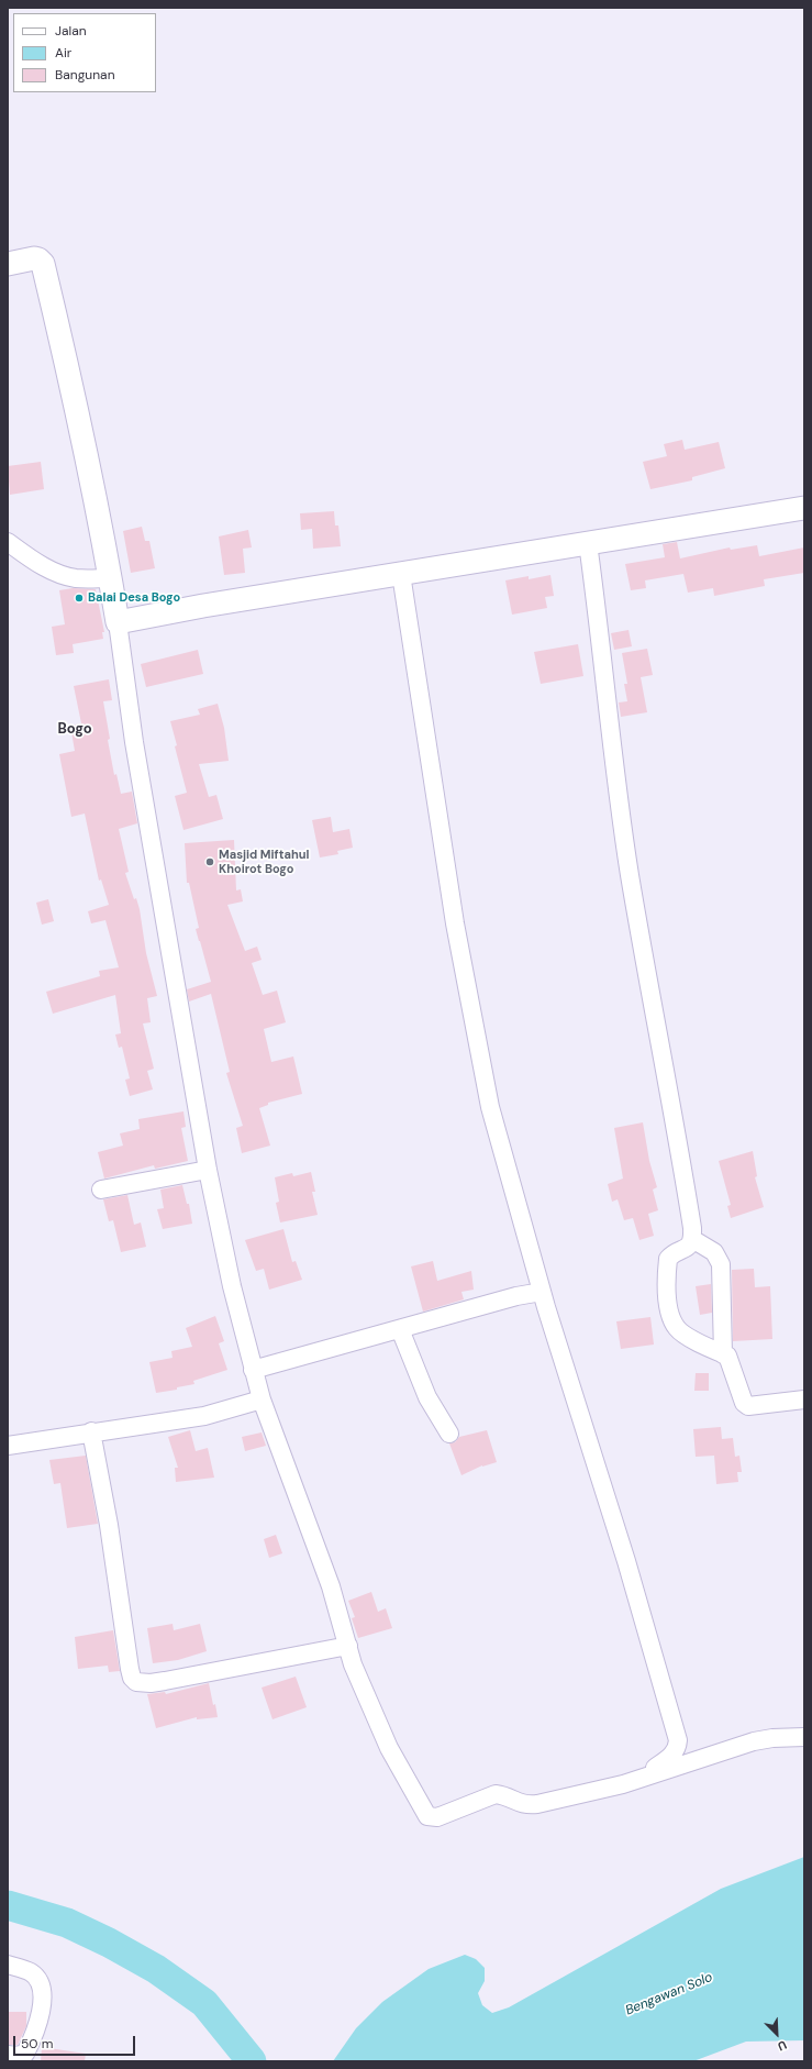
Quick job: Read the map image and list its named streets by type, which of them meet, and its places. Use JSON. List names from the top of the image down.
{
  "districts": ["Bogo"],
  "water": ["Bengawan Solo"],
  "places": ["Balai Desa Bogo", "Masjid Miftahul Khoirot Bogo"],
  "legend": ["Jalan", "Air", "Bangunan"],
  "scale_bar": "50 m",
  "north": "bottom right"
}
